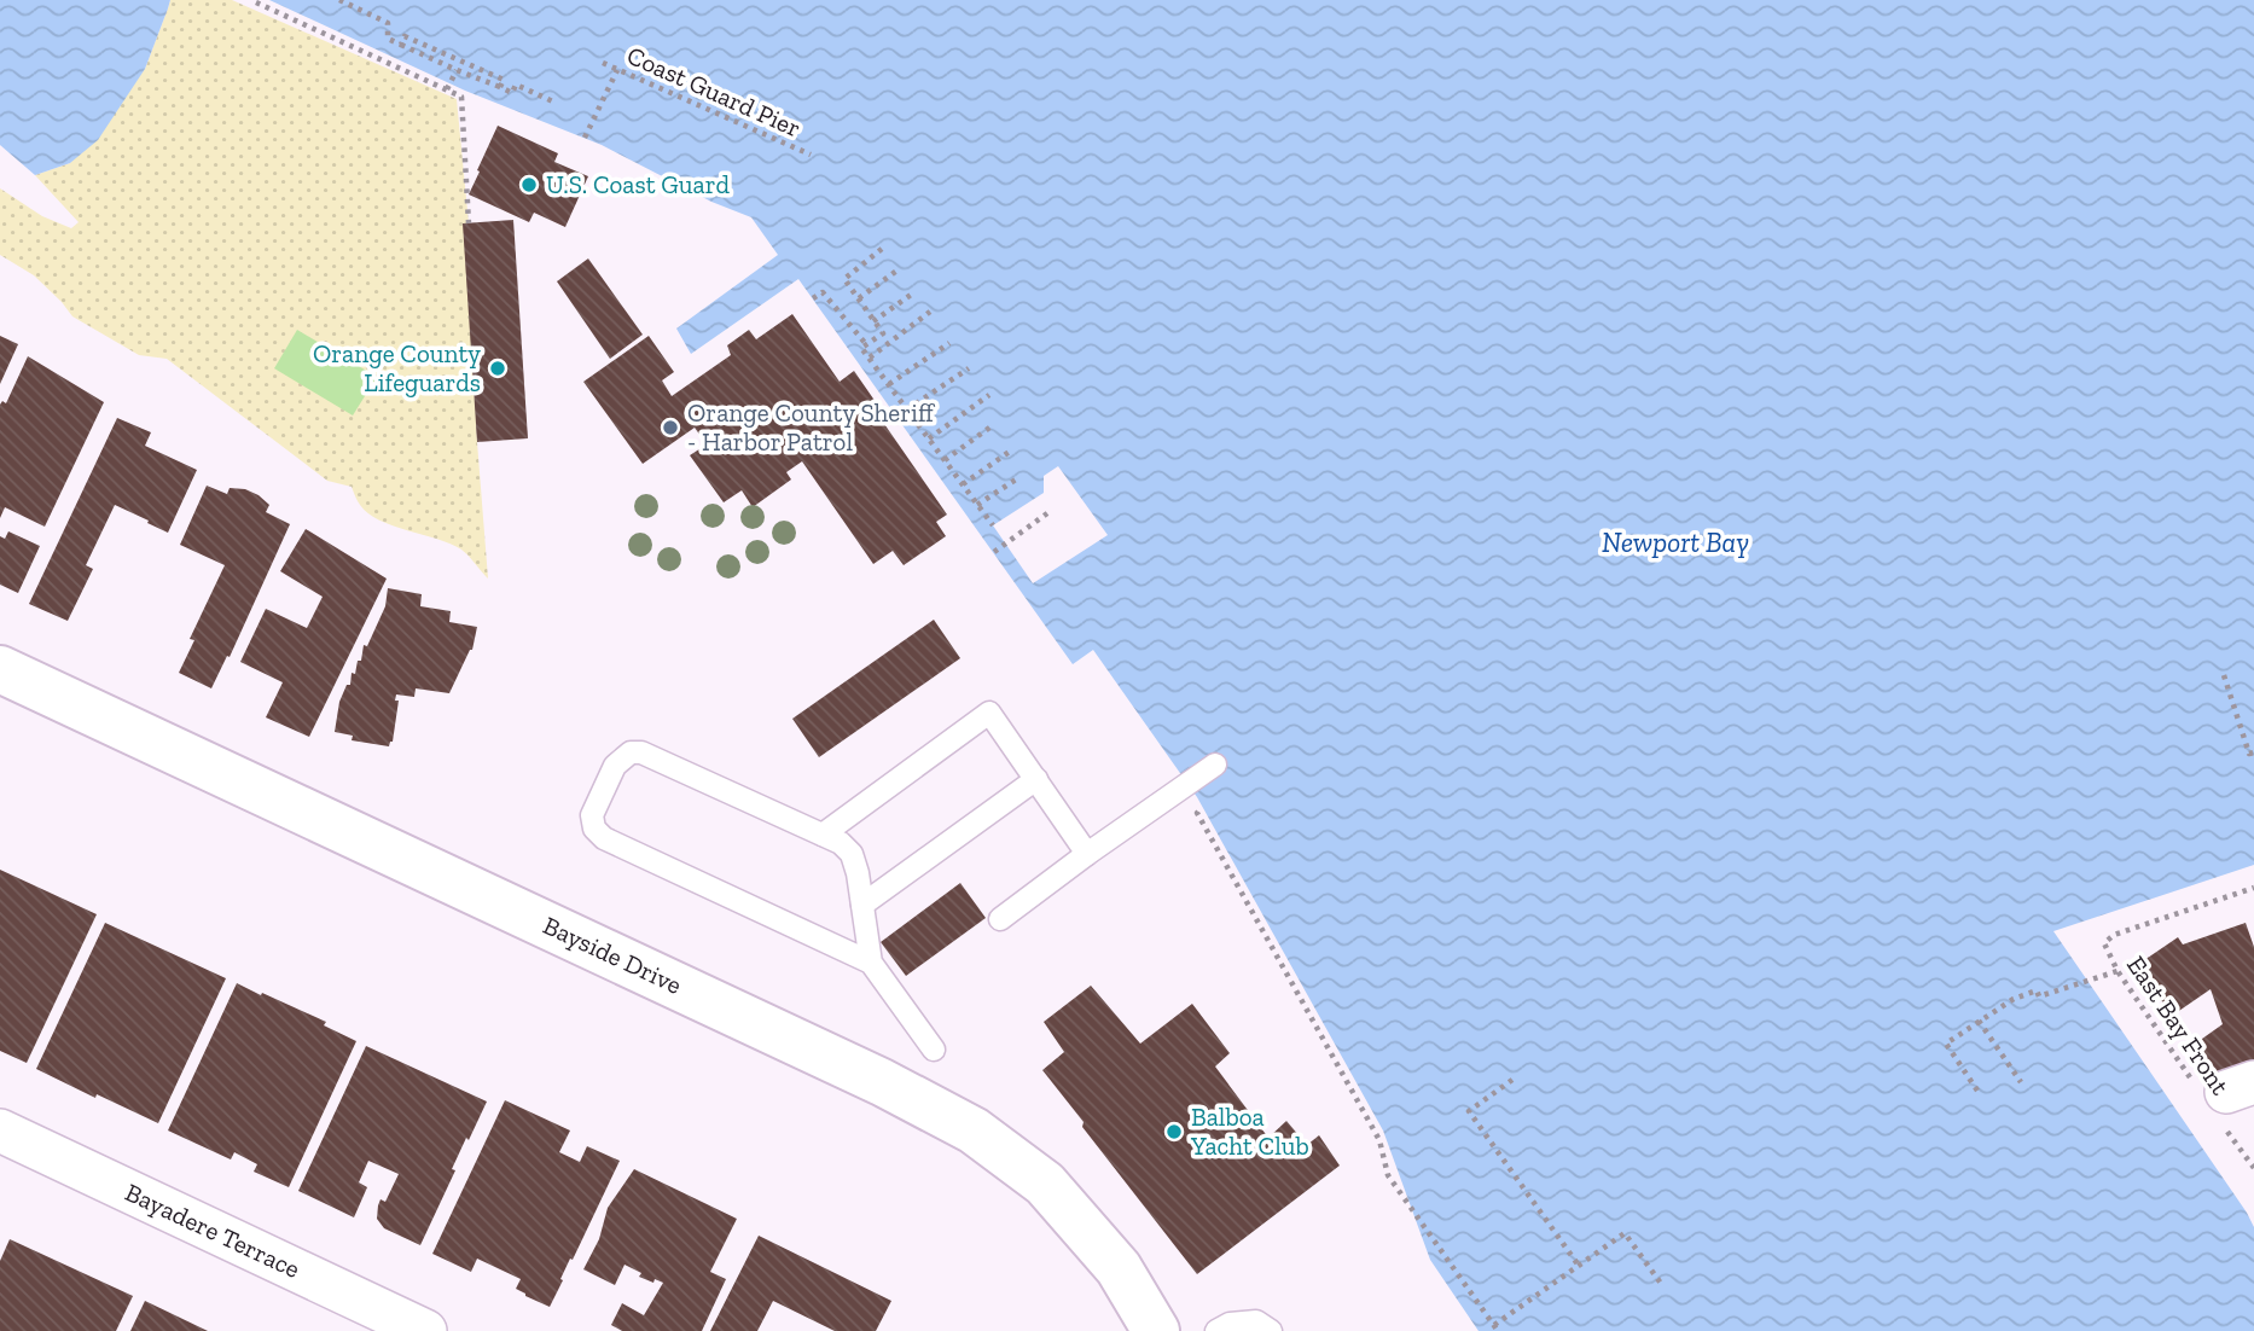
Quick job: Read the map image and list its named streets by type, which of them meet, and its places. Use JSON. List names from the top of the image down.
{
  "streets": {
    "main road": ["Bayside Drive"],
    "street": ["Bayadere Terrace"],
    "path": ["Coast Guard Pier", "East Bay Front"]
  },
  "water": ["Newport Bay"],
  "places": [
    "U.S. Coast Guard",
    "Orange County Lifeguards",
    "Orange County Sheriff - Harbor Patrol",
    "Balboa Yacht Club"
  ]
}
